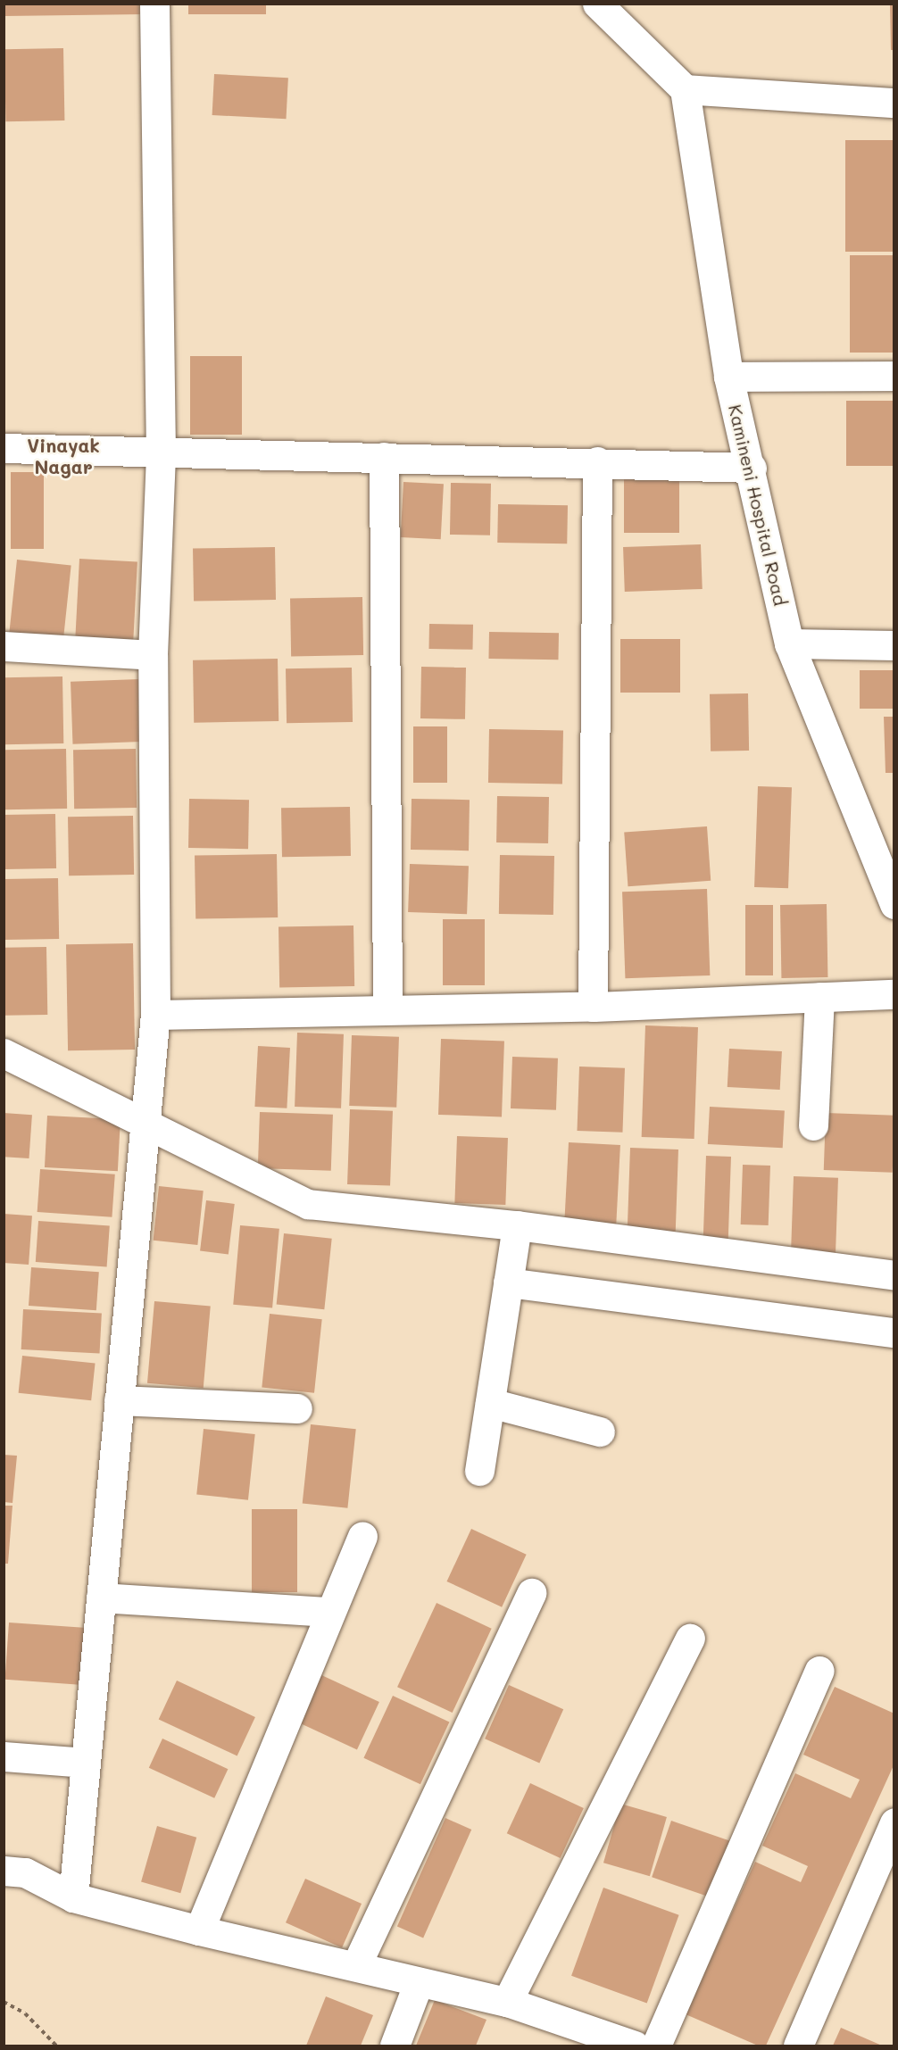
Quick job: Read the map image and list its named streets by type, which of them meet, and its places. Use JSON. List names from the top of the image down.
{
  "streets": {
    "street": ["Kamineni Hospital Road"]
  },
  "districts": ["Vinayak Nagar"]
}
